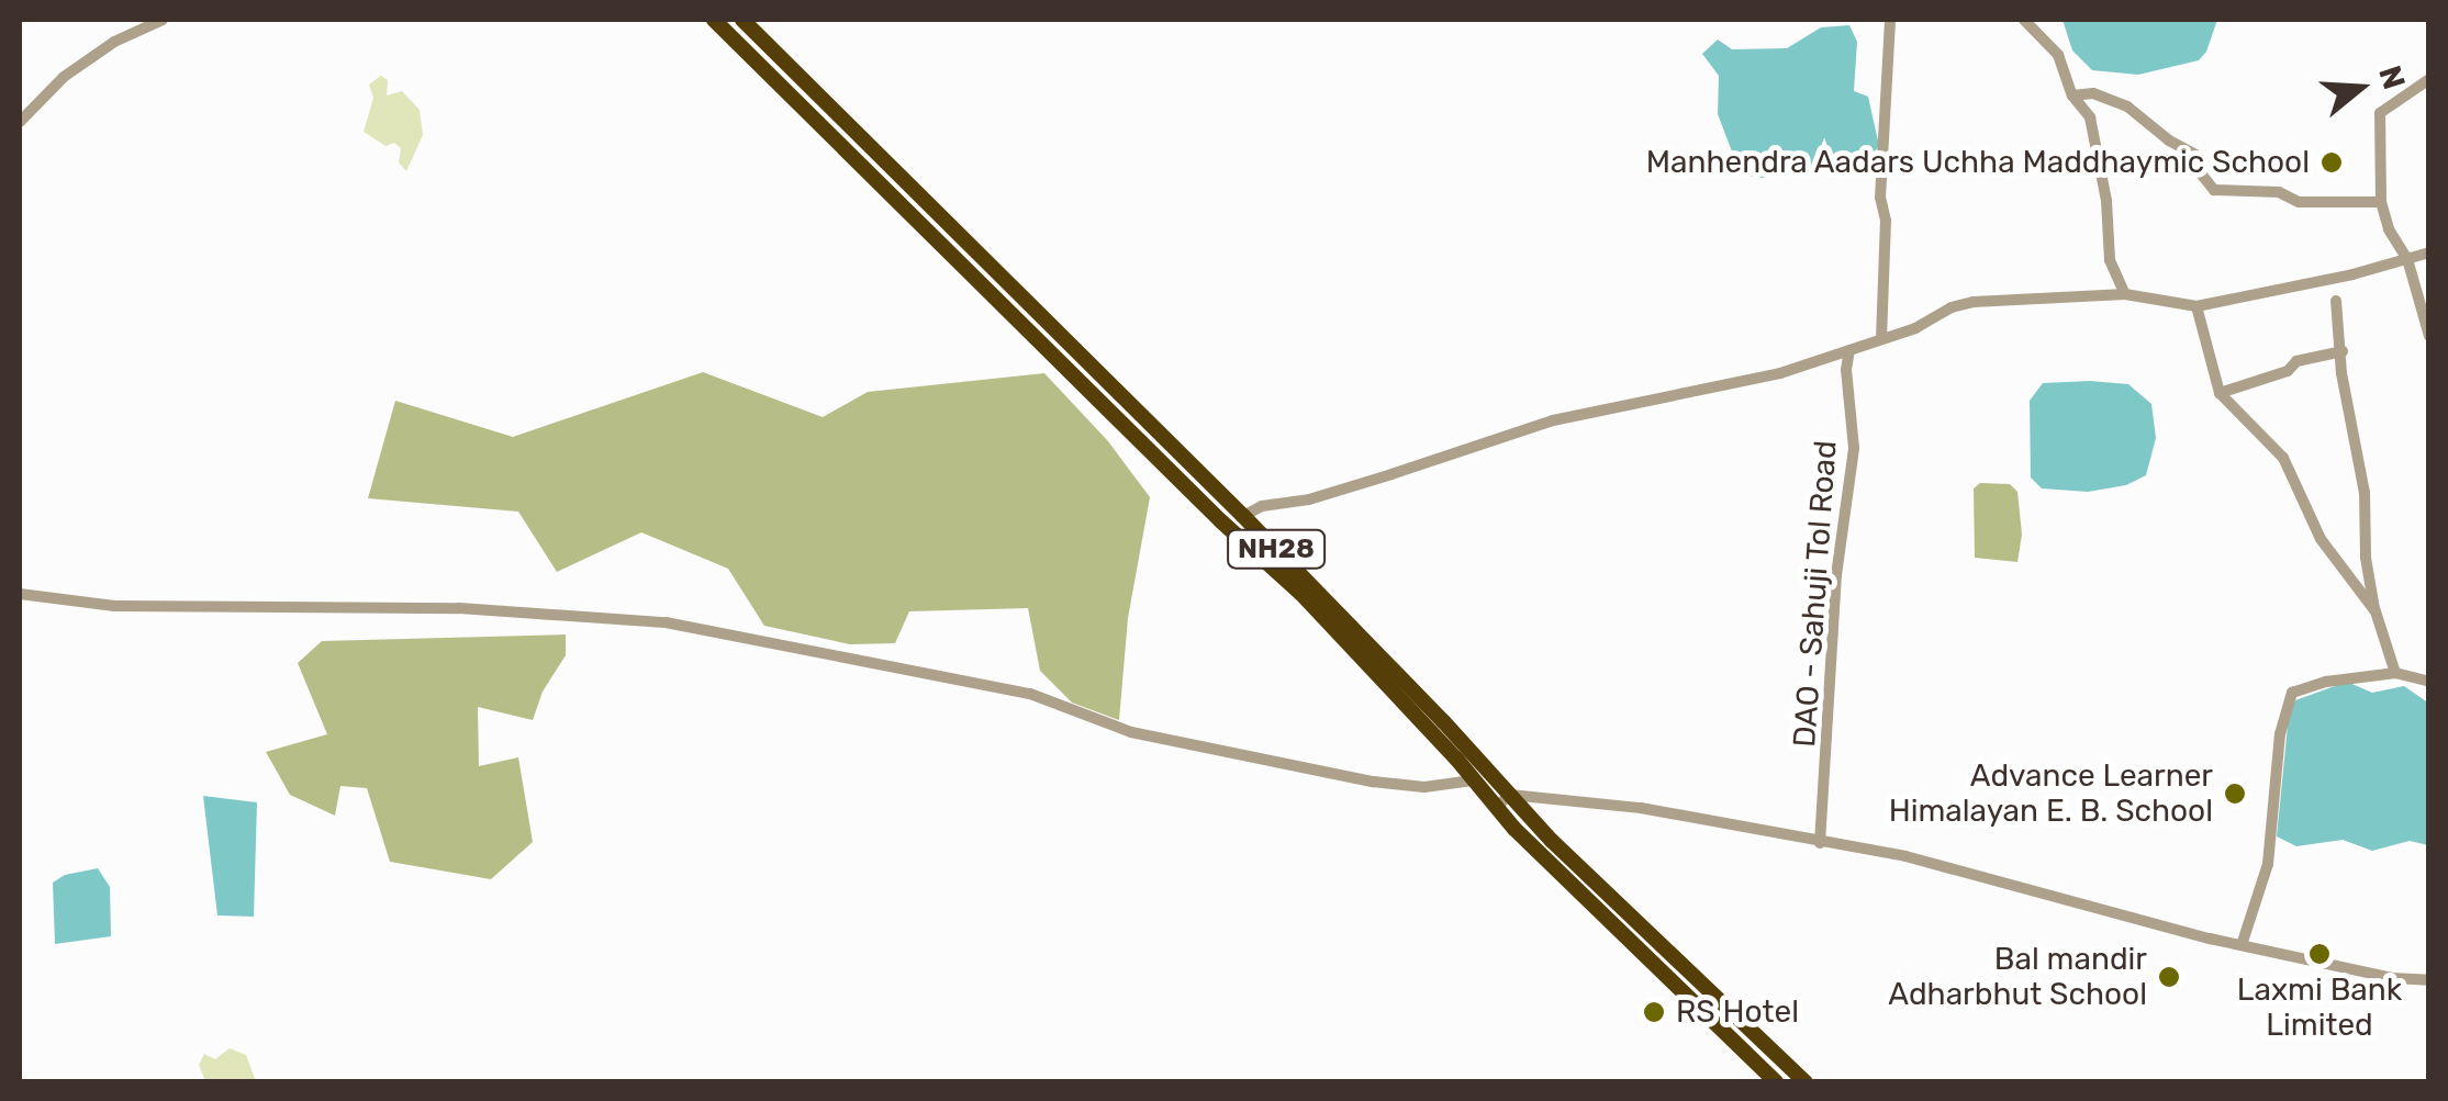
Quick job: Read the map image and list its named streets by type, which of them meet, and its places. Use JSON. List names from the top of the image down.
{
  "streets": {
    "highway": ["NH28"],
    "street": ["DAO - Sahuji Tol Road"]
  },
  "places": [
    "Manhendra Aadars Uchha Maddhaymic School",
    "Advance Learner Himalayan E. B. School",
    "Laxmi Bank Limited",
    "Bal mandir Adharbhut School",
    "RS Hotel"
  ],
  "north": "right"
}
